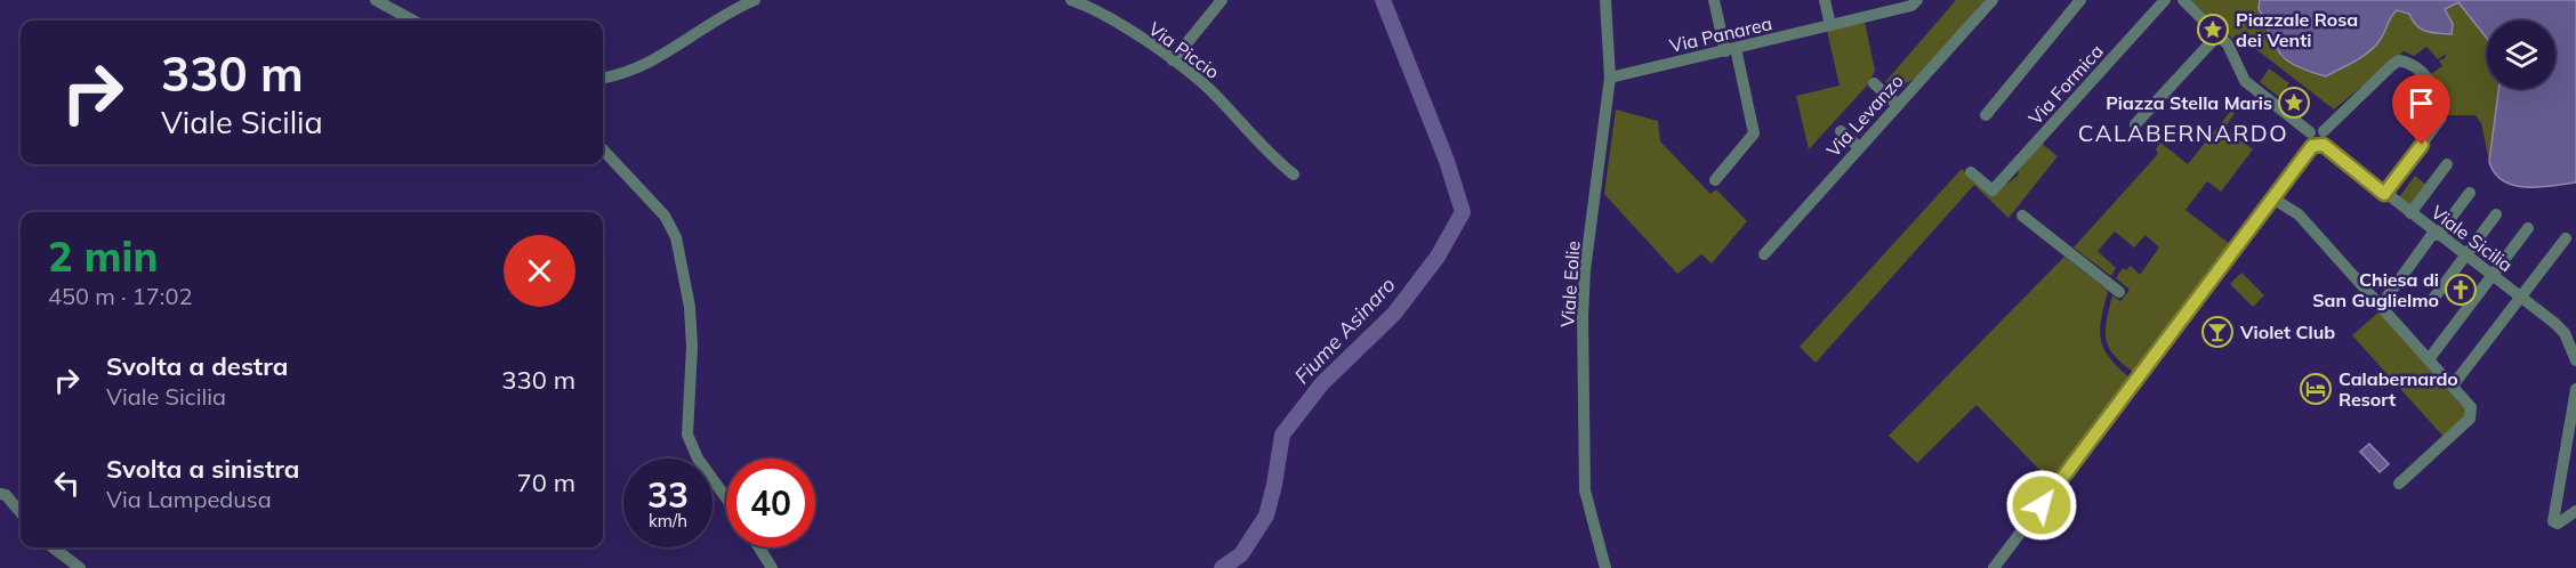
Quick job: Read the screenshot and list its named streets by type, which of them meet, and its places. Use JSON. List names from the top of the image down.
{
  "streets": {
    "street": [
      "Via Panarea",
      "Via Piccio",
      "Via Formica",
      "Via Levanzo",
      "Viale Sicilia",
      "Viale Eolie"
    ]
  },
  "crossings": [
    ["Via Panarea", "Viale Eolie"]
  ],
  "districts": ["CALABERNARDO"],
  "water": ["Fiume Asinaro"],
  "places": {
    "place": ["Piazzale Rosa dei Venti", "Piazza Stella Maris"],
    "church": ["Chiesa di San Guglielmo"],
    "bar": ["Violet Club"],
    "hotel": ["Calabernardo Resort"]
  },
  "page": {
    "turn": ["330 m", "Viale Sicilia"],
    "heading": ["2 min", "450 m · 17:02"],
    "list": [
      {
        "name": "Svolta a destra",
        "note": "Viale Sicilia",
        "value": "330 m"
      },
      {
        "name": "Svolta a sinistra",
        "note": "Via Lampedusa",
        "value": "70 m"
      }
    ],
    "speed": "33 km/h",
    "limit": "40"
  }
}
